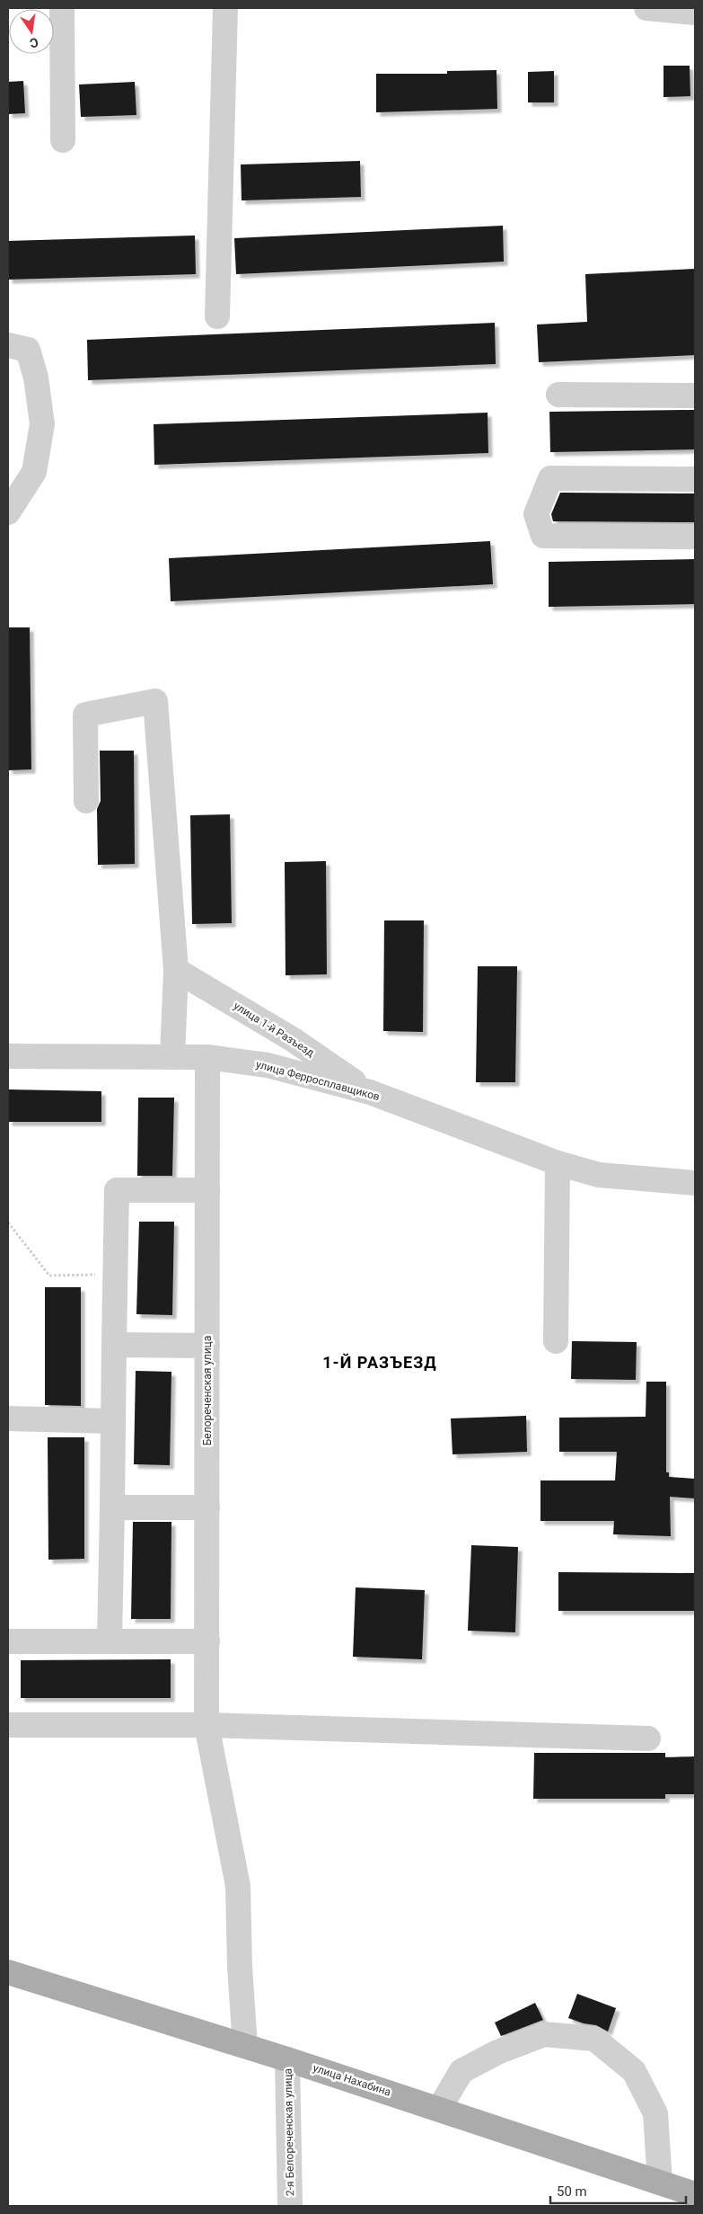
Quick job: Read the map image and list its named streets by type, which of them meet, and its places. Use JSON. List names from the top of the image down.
{
  "streets": {
    "main road": ["улица Нахабина"],
    "street": [
      "улица 1-й Разъезд",
      "улица Ферросплавщиков",
      "Белореченская улица",
      "2-я Белореченская улица"
    ]
  },
  "crossings": [
    ["улица 1-й Разъезд", "улица Ферросплавщиков"],
    ["улица Ферросплавщиков", "Белореченская улица"],
    ["Белореченская улица", "улица Нахабина"],
    ["улица Нахабина", "2-я Белореченская улица"]
  ],
  "districts": ["1-Й РАЗЪЕЗД"],
  "scale_bar": "50 m",
  "north": "bottom"
}
